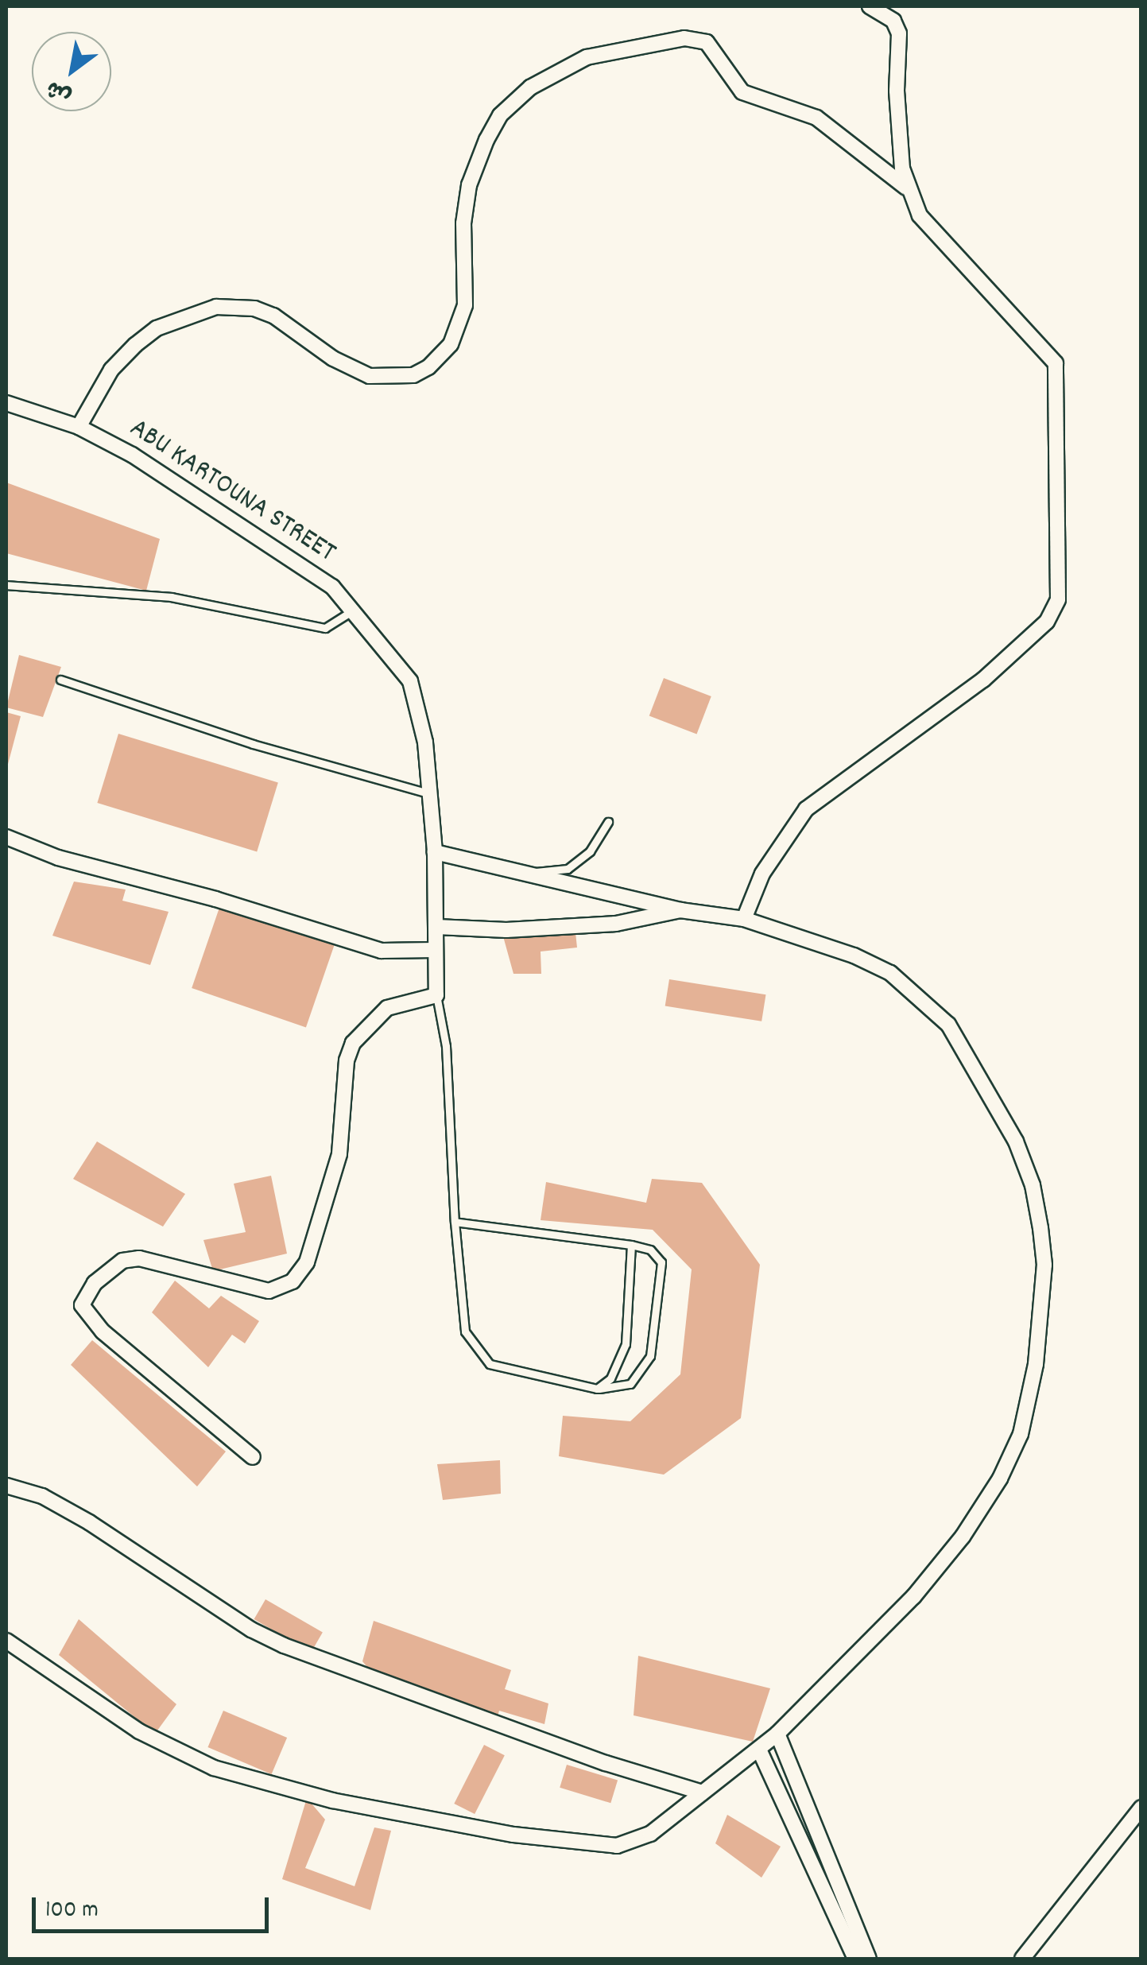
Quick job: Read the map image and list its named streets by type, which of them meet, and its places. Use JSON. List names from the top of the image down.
{
  "streets": {
    "street": ["ABU KARTOUNA STREET"]
  },
  "scale_bar": "100 m",
  "north": "bottom left"
}
